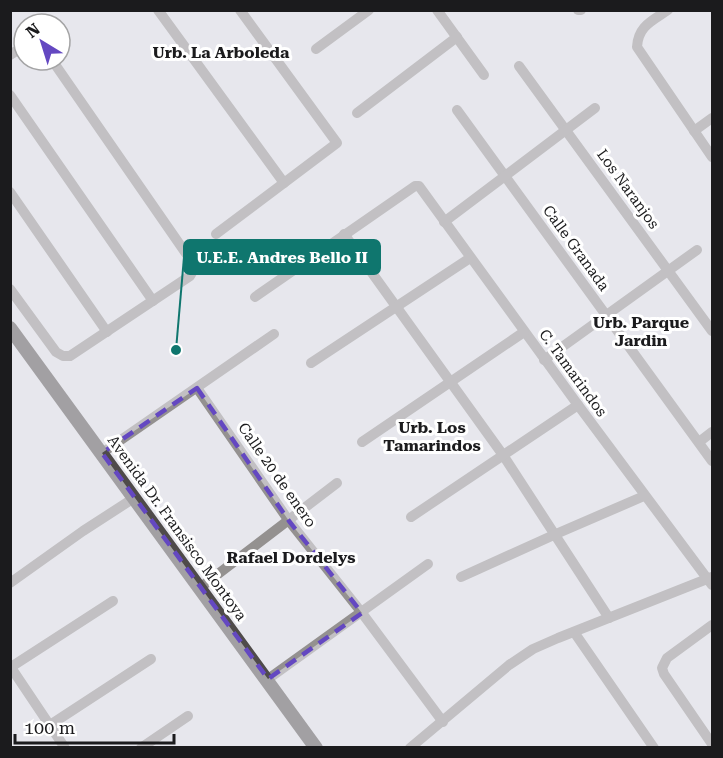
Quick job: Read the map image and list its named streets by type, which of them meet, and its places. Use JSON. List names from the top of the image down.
{
  "streets": {
    "main road": ["Avenida Dr. Fransisco Montoya"],
    "street": [
      "Los Naranjos",
      "Calle Granada",
      "C. Tamarindos",
      "Calle 20 de enero"
    ]
  },
  "districts": [
    "Urb. La Arboleda",
    "Urb. Parque Jardin",
    "Urb. Los Tamarindos",
    "Rafael Dordelys"
  ],
  "places": ["U.E.E. Andres Bello II"],
  "scale_bar": "100 m",
  "north": "top left"
}
